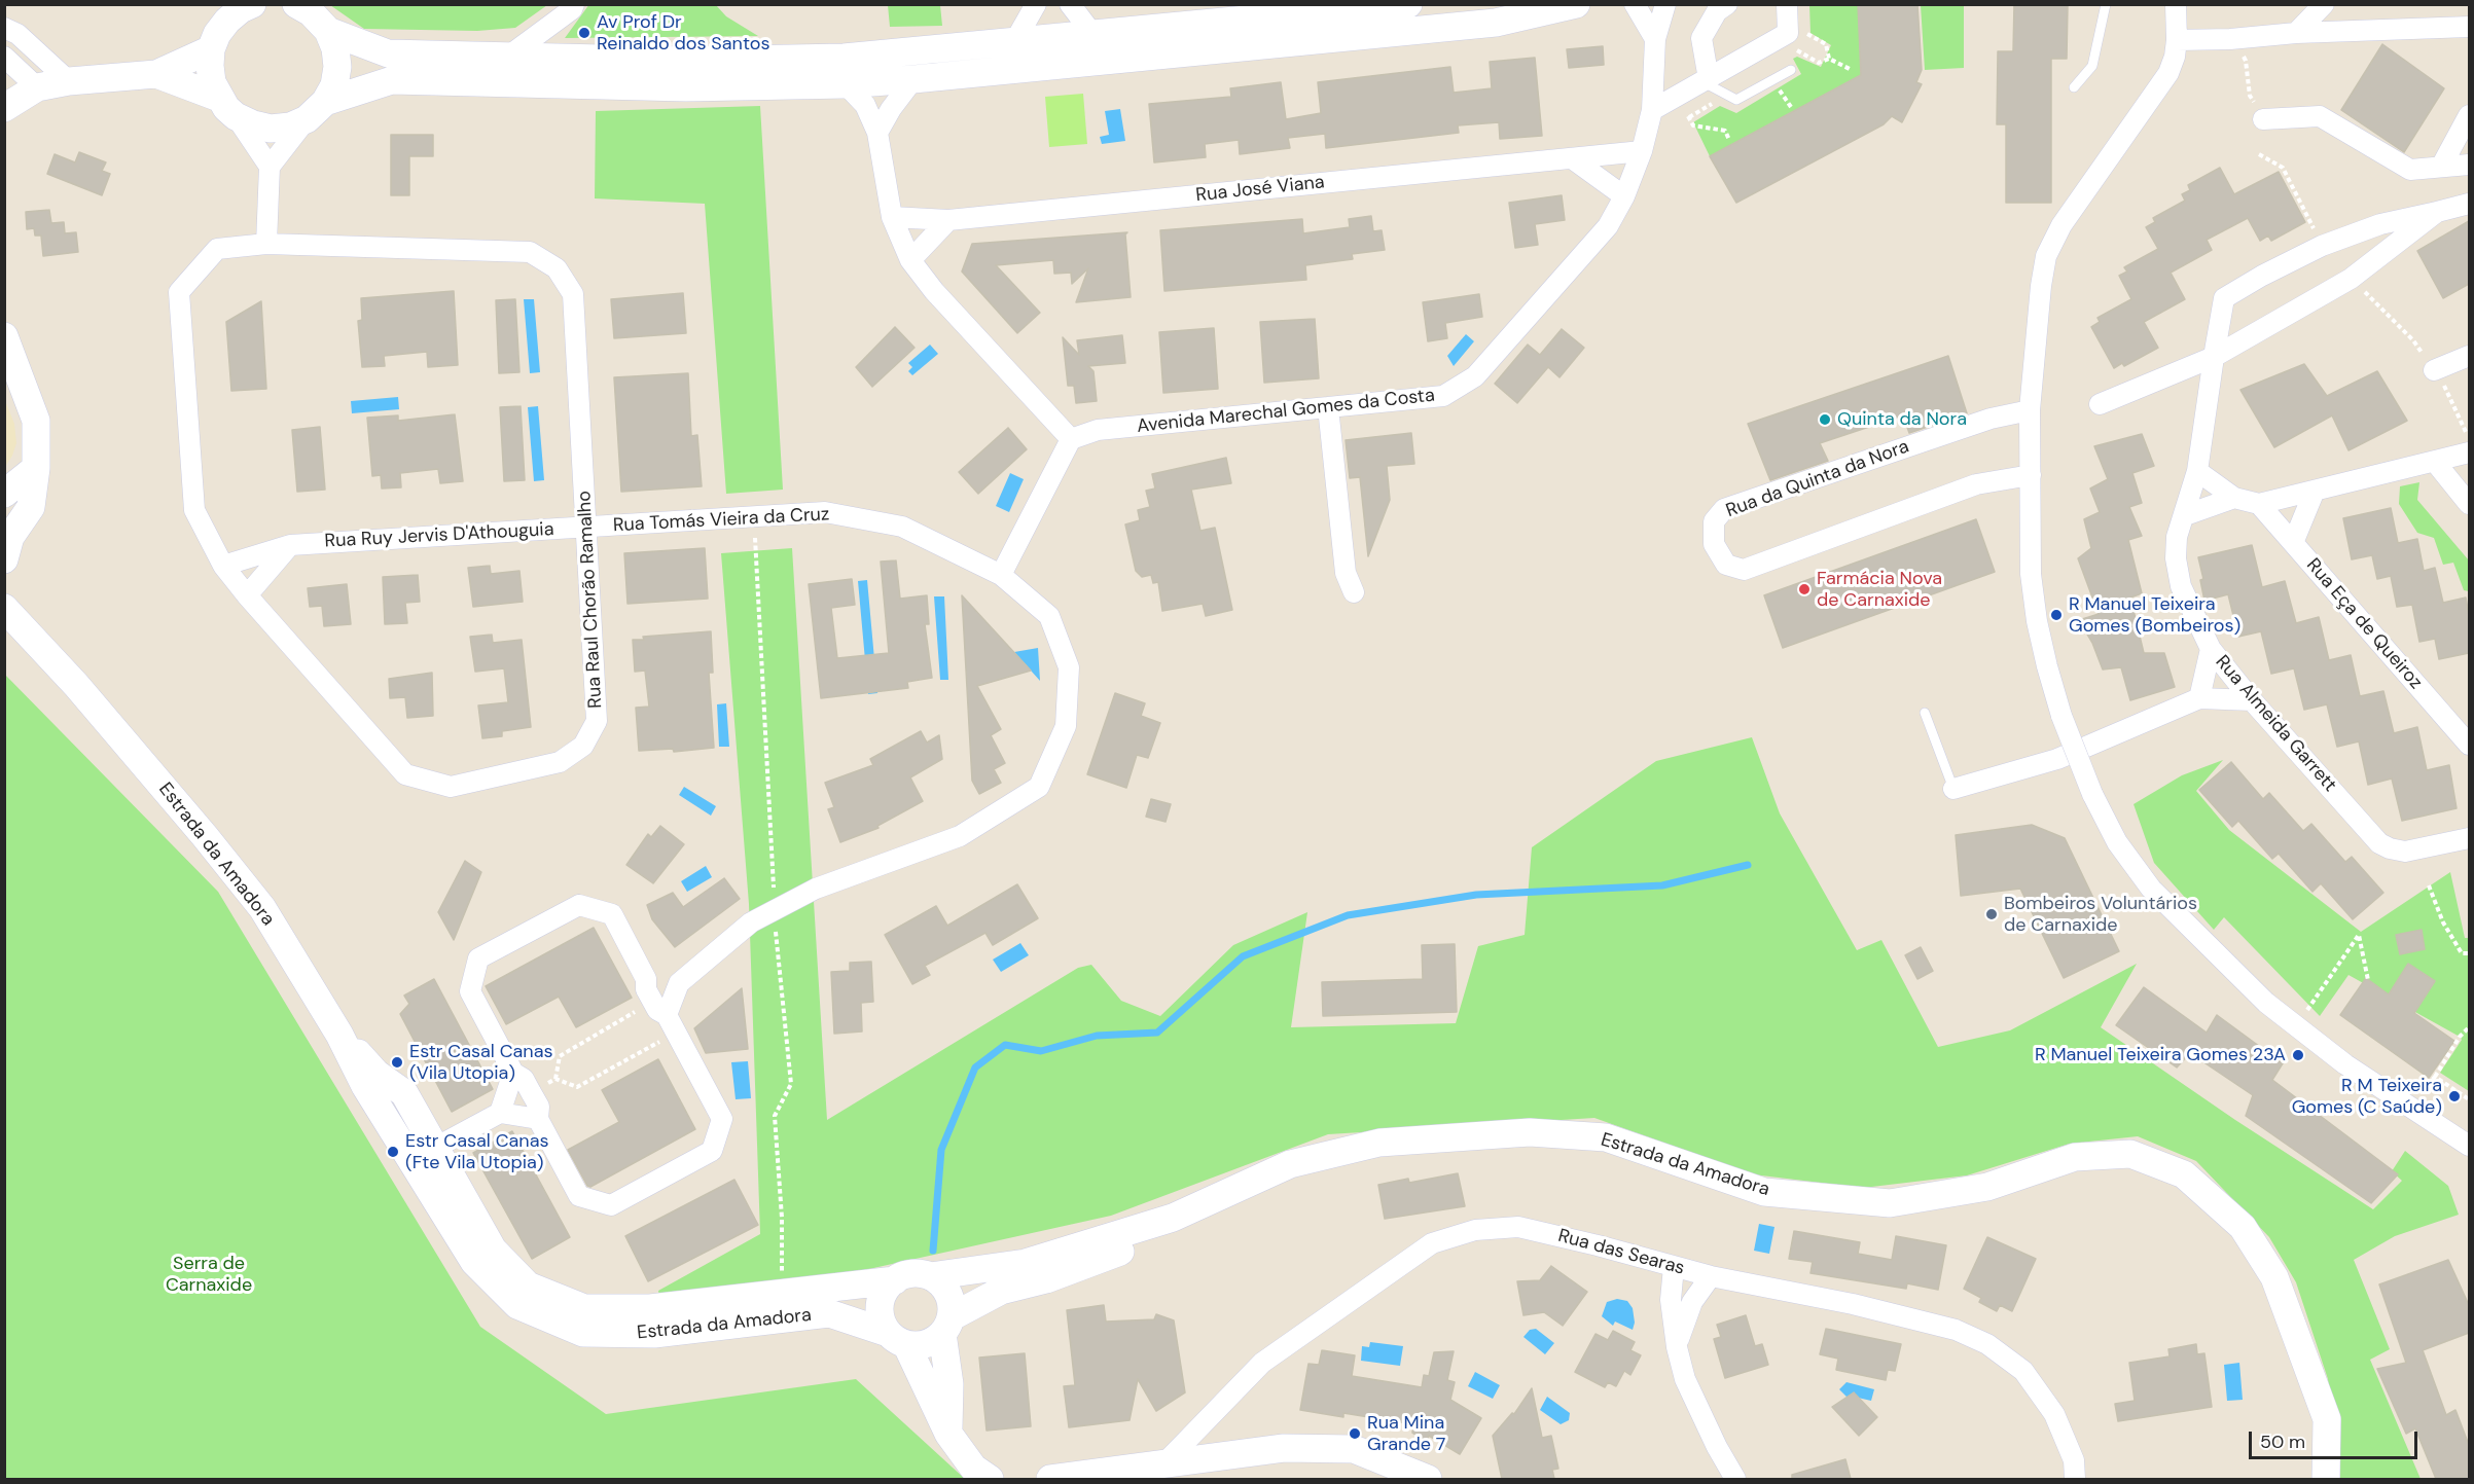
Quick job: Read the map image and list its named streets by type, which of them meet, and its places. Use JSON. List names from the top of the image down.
{
  "streets": {
    "street": [
      "Rua José Viana",
      "Avenida Marechal Gomes da Costa",
      "Rua da Quinta da Nora",
      "Rua Tomás Vieira da Cruz",
      "Rua Ruy Jervis D'Athouguia",
      "Rua Raul Chorão Ramalho",
      "Rua Eça de Queiroz",
      "Rua Almeida Garrett",
      "Estrada da Amadora",
      "Rua das Searas"
    ]
  },
  "crossings": [
    ["Rua José Viana", "Avenida Marechal Gomes da Costa"],
    ["Rua Tomás Vieira da Cruz", "Rua Ruy Jervis D'Athouguia"],
    ["Rua Tomás Vieira da Cruz", "Rua Raul Chorão Ramalho"],
    ["Rua Ruy Jervis D'Athouguia", "Rua Raul Chorão Ramalho"]
  ],
  "parks": ["Serra de Carnaxide"],
  "places": [
    "Av Prof Dr Reinaldo dos Santos",
    "Quinta da Nora",
    "Farmácia Nova de Carnaxide",
    "R Manuel Teixeira Gomes (Bombeiros)",
    "Bombeiros Voluntários de Carnaxide",
    "R Manuel Teixeira Gomes 23A",
    "Estr Casal Canas (Vila Utopia)",
    "R M Teixeira Gomes (C Saúde)",
    "Estr Casal Canas (Fte Vila Utopia)",
    "Rua Mina Grande 7"
  ],
  "scale_bar": "50 m"
}
